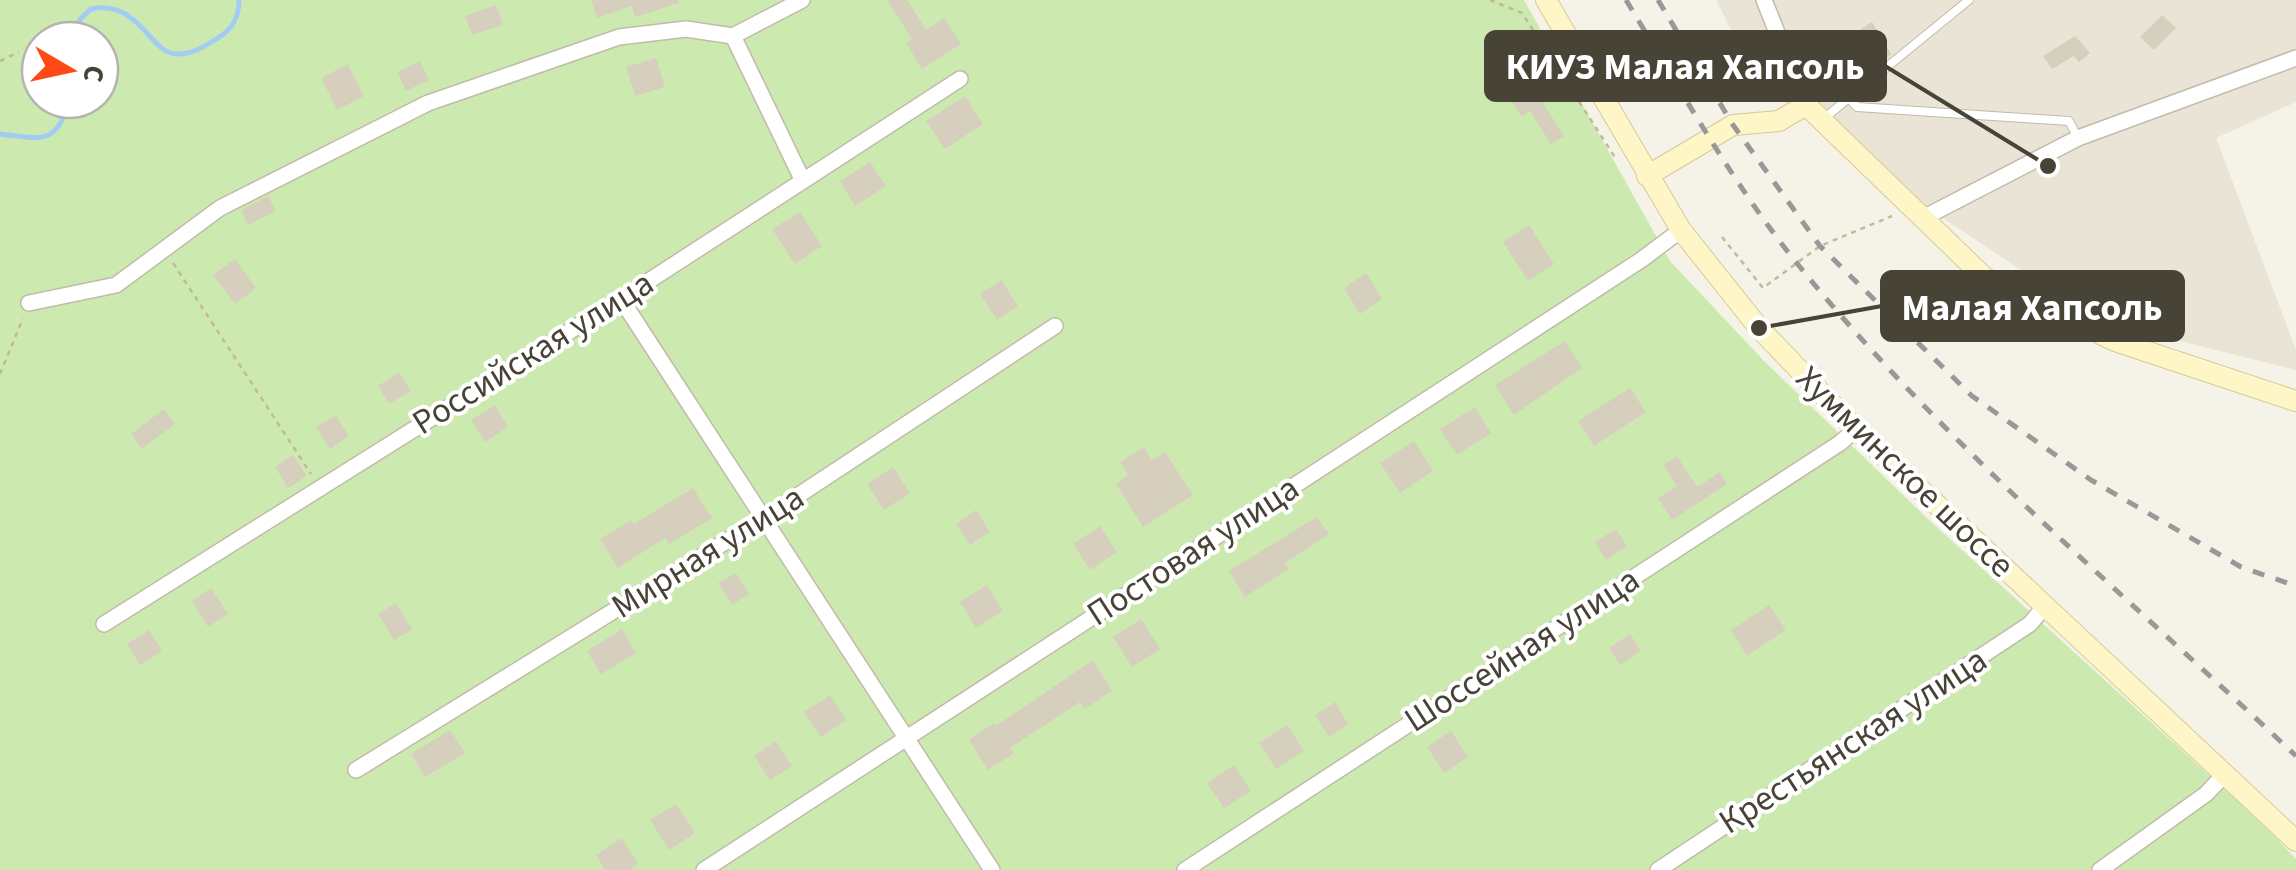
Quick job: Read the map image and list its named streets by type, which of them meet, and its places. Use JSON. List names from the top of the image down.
{
  "streets": {
    "main road": ["Хумминское шоссе"],
    "street": [
      "Российская улица",
      "Постовая улица",
      "Мирная улица",
      "Шоссейная улица",
      "Крестьянская улица"
    ]
  },
  "crossings": [
    ["Хумминское шоссе", "Постовая улица"],
    ["Хумминское шоссе", "Шоссейная улица"],
    ["Хумминское шоссе", "Крестьянская улица"]
  ],
  "places": ["КИУЗ Малая Хапсоль", "Малая Хапсоль"],
  "north": "right"
}
